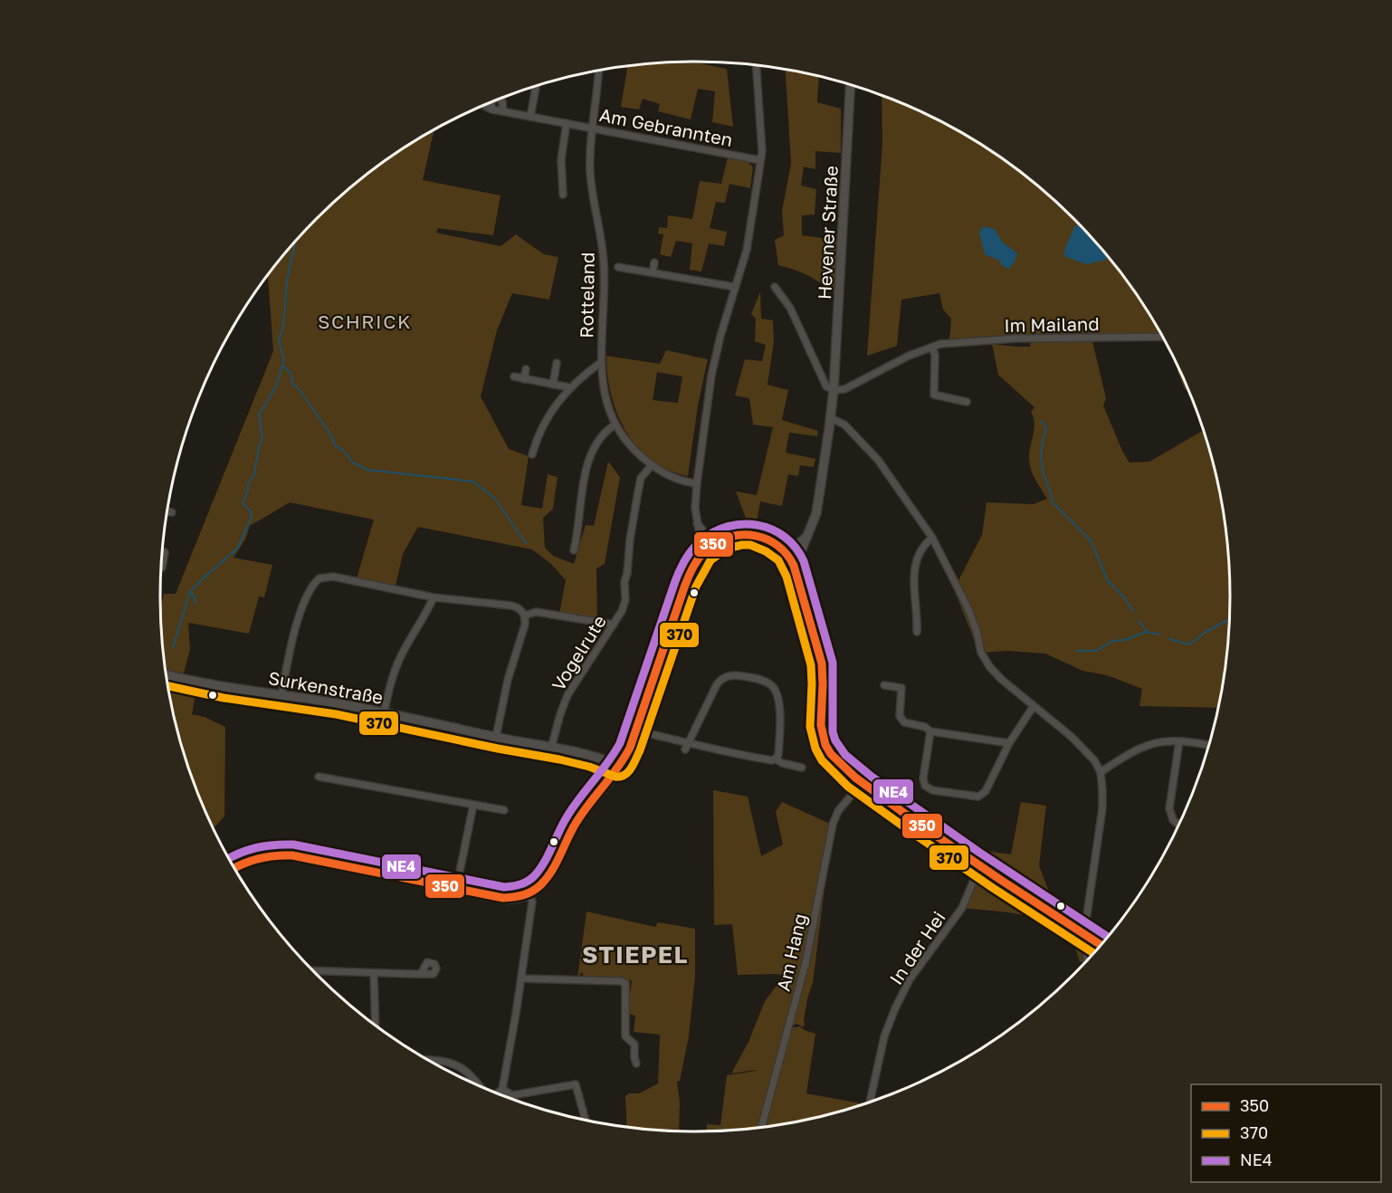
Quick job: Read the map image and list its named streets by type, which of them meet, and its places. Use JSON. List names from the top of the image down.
{
  "streets": {
    "street": [
      "Am Gebrannten",
      "Hevener Straße",
      "Rotteland",
      "Im Mailand",
      "Vogelrute",
      "Surkenstraße",
      "In der Hei",
      "Am Hang"
    ]
  },
  "crossings": [
    ["Am Gebrannten", "Rotteland"],
    ["Hevener Straße", "Im Mailand"],
    ["Rotteland", "Vogelrute"],
    ["Vogelrute", "Surkenstraße"]
  ],
  "districts": ["SCHRICK", "STIEPEL"],
  "lines": ["transit line NE4", "transit line 350", "transit line 370"],
  "legend": ["350", "370", "NE4"]
}
